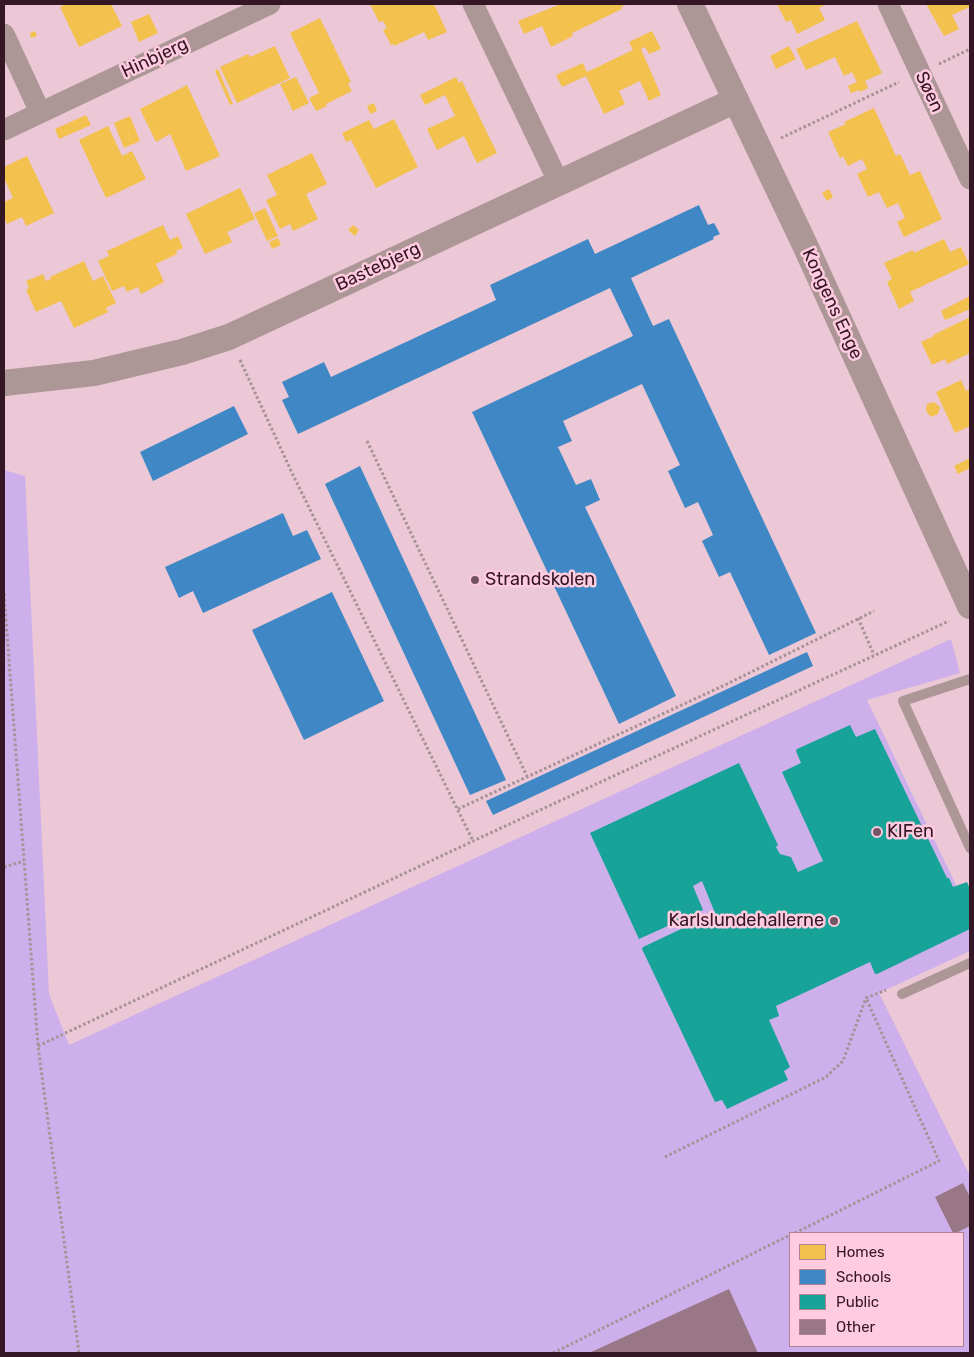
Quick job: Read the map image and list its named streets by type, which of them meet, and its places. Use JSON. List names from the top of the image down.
{
  "streets": {
    "street": [
      "Hinbjerg",
      "Søen",
      "Bastebjerg",
      "Kongens Enge"
    ]
  },
  "crossings": [
    ["Bastebjerg", "Kongens Enge"]
  ],
  "places": ["Strandskolen", "KIFen", "Karlslundehallerne"],
  "legend": [
    "Homes",
    "Schools",
    "Public",
    "Other"
  ]
}
